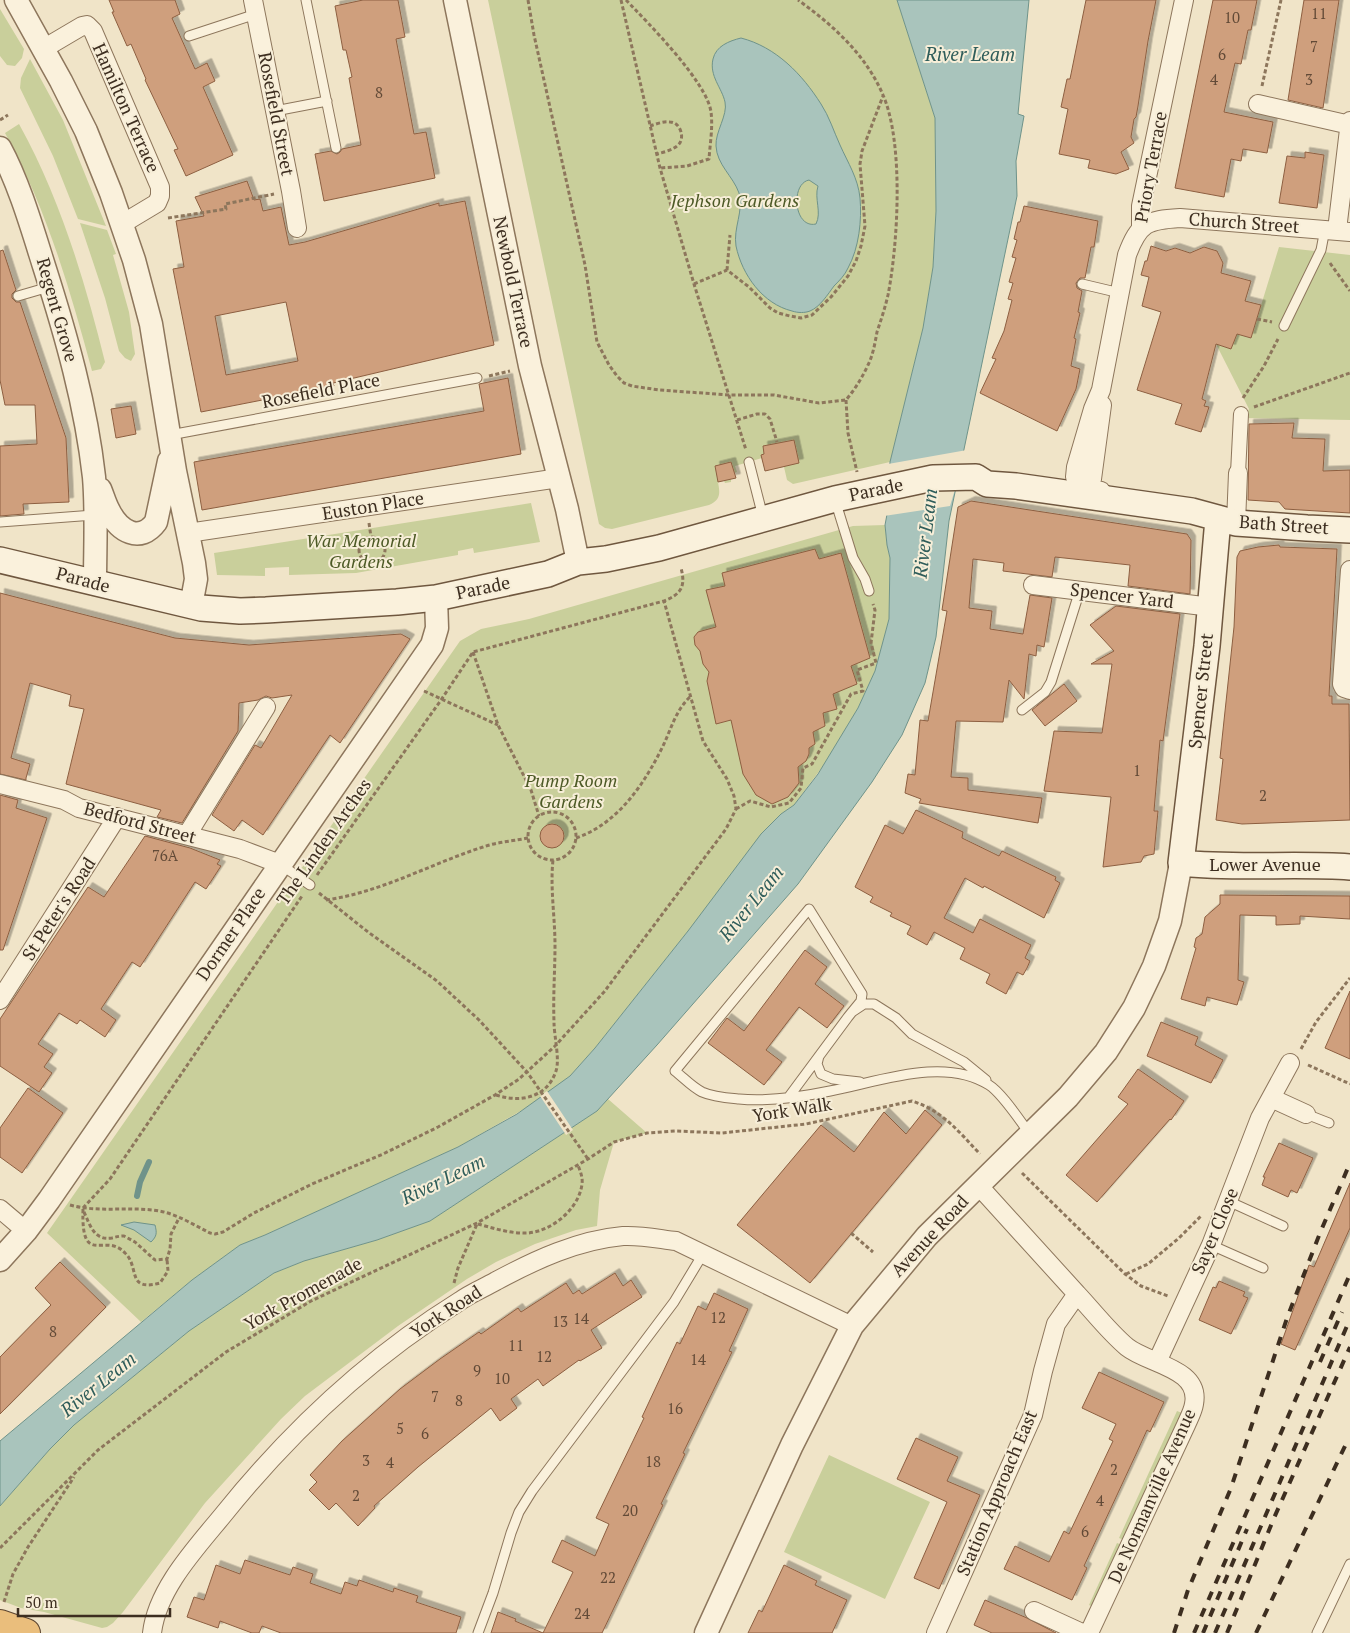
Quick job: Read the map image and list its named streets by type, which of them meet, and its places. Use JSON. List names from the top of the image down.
{
  "streets": {
    "main road": [
      "Parade",
      "Bath Street",
      "Spencer Street",
      "Lower Avenue"
    ],
    "street": [
      "Hamilton Terrace",
      "Rosefield Street",
      "Priory Terrace",
      "Church Street",
      "Newbold Terrace",
      "Regent Grove",
      "Euston Place",
      "Spencer Yard",
      "Bedford Street",
      "St Peter's Road",
      "Dormer Place",
      "Sayer Close",
      "Avenue Road",
      "York Road",
      "Station Approach East",
      "De Normanville Avenue"
    ],
    "lane": ["Rosefield Place"],
    "path": ["The Linden Arches", "York Walk", "York Promenade"]
  },
  "crossings": [
    ["Priory Terrace", "Church Street"],
    ["Priory Terrace", "Parade"],
    ["Newbold Terrace", "Parade"],
    ["Newbold Terrace", "Euston Place"],
    ["Regent Grove", "Rosefield Place"],
    ["Regent Grove", "Parade"],
    ["Parade", "Dormer Place"],
    ["Bath Street", "Spencer Street"],
    ["Spencer Yard", "Spencer Street"],
    ["Spencer Street", "Lower Avenue"],
    ["Spencer Street", "Avenue Road"],
    ["Bedford Street", "St Peter's Road"],
    ["Bedford Street", "Dormer Place"],
    ["Lower Avenue", "Avenue Road"],
    ["York Walk", "York Promenade"],
    ["Sayer Close", "De Normanville Avenue"],
    ["Avenue Road", "York Road"],
    ["Station Approach East", "De Normanville Avenue"]
  ],
  "water": ["River Leam"],
  "parks": ["Jephson Gardens", "War Memorial Gardens", "Pump Room Gardens"],
  "house_numbers": [
    "11",
    "10",
    "7",
    "6",
    "4",
    "3",
    "8",
    "1",
    "2",
    "76A",
    "12",
    "14",
    "13",
    "8",
    "11",
    "12",
    "14",
    "9",
    "10",
    "7",
    "8",
    "16",
    "5",
    "6",
    "3",
    "18",
    "4",
    "2",
    "2",
    "4",
    "20",
    "6",
    "22",
    "24"
  ],
  "scale_bar": "50 m"
}
